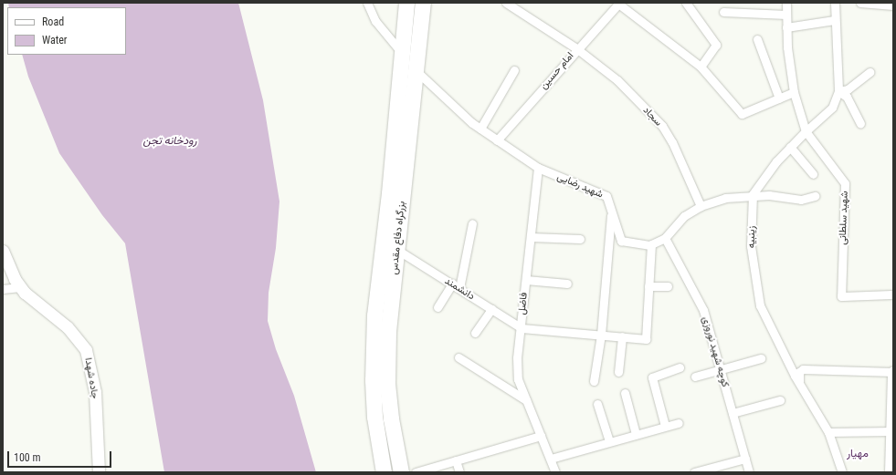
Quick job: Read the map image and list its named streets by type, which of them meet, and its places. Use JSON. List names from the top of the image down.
{
  "streets": {
    "highway": ["بزرگراه دفاع مقدس"],
    "street": [
      "امام حسین",
      "سجاد",
      "شهید رضایی",
      "شهید سلطانی",
      "زینبیه",
      "دانشمند",
      "فاضل",
      "کوچه شهید نوروزی",
      "جاده شهدا"
    ]
  },
  "crossings": [
    ["امام حسین", "سجاد"],
    ["امام حسین", "شهید رضایی"],
    ["سجاد", "شهید رضایی"],
    ["شهید رضایی", "زینبیه"],
    ["شهید رضایی", "بزرگراه دفاع مقدس"],
    ["شهید رضایی", "فاضل"],
    ["شهید رضایی", "کوچه شهید نوروزی"],
    ["بزرگراه دفاع مقدس", "دانشمند"],
    ["دانشمند", "فاضل"]
  ],
  "districts": ["مهیار"],
  "water": ["رودخانه تجن"],
  "legend": ["Road", "Water"],
  "scale_bar": "100 m"
}
